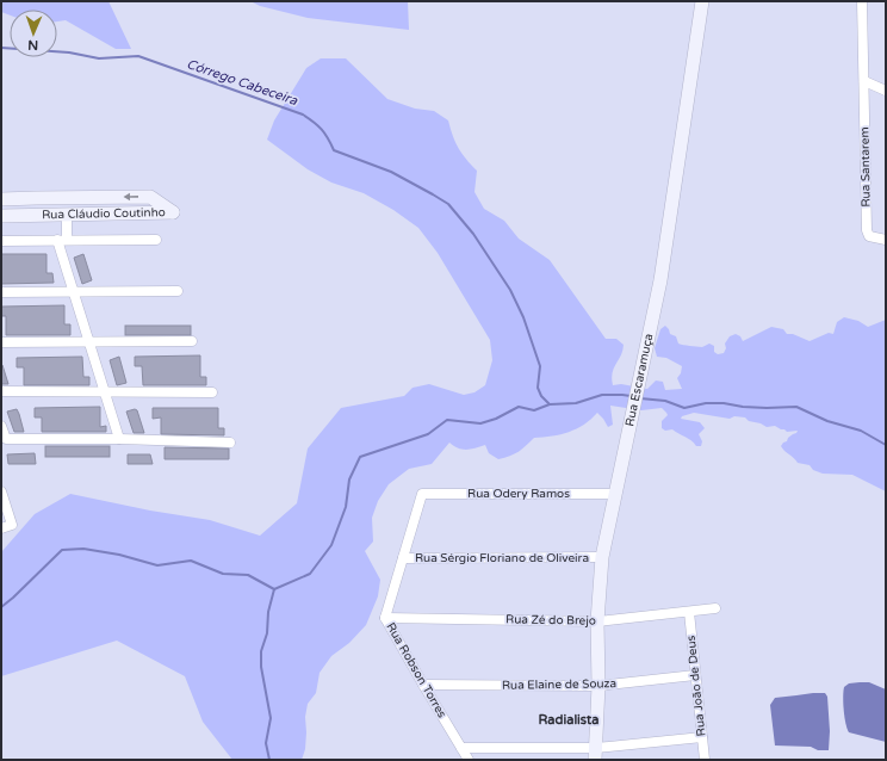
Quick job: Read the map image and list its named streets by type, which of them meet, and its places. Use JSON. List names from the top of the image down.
{
  "streets": {
    "street": [
      "Rua Santarem",
      "Rua Cláudio Coutinho",
      "Rua Escaramuça",
      "Rua Odery Ramos",
      "Rua Sérgio Floriano de Oliveira",
      "Rua Zé do Brejo",
      "Rua Robson Torres",
      "Rua Elaine de Souza",
      "Rua João de Deus"
    ]
  },
  "crossings": [
    ["Rua Escaramuça", "Rua Odery Ramos"],
    ["Rua Escaramuça", "Rua Sérgio Floriano de Oliveira"],
    ["Rua Escaramuça", "Rua Zé do Brejo"],
    ["Rua Escaramuça", "Rua Elaine de Souza"],
    ["Rua Odery Ramos", "Rua Robson Torres"],
    ["Rua Sérgio Floriano de Oliveira", "Rua Robson Torres"],
    ["Rua Zé do Brejo", "Rua Robson Torres"],
    ["Rua Zé do Brejo", "Rua João de Deus"],
    ["Rua Robson Torres", "Rua Elaine de Souza"],
    ["Rua Elaine de Souza", "Rua João de Deus"]
  ],
  "districts": ["Radialista"],
  "water": ["Córrego Cabeceira"],
  "north": "bottom"
}
